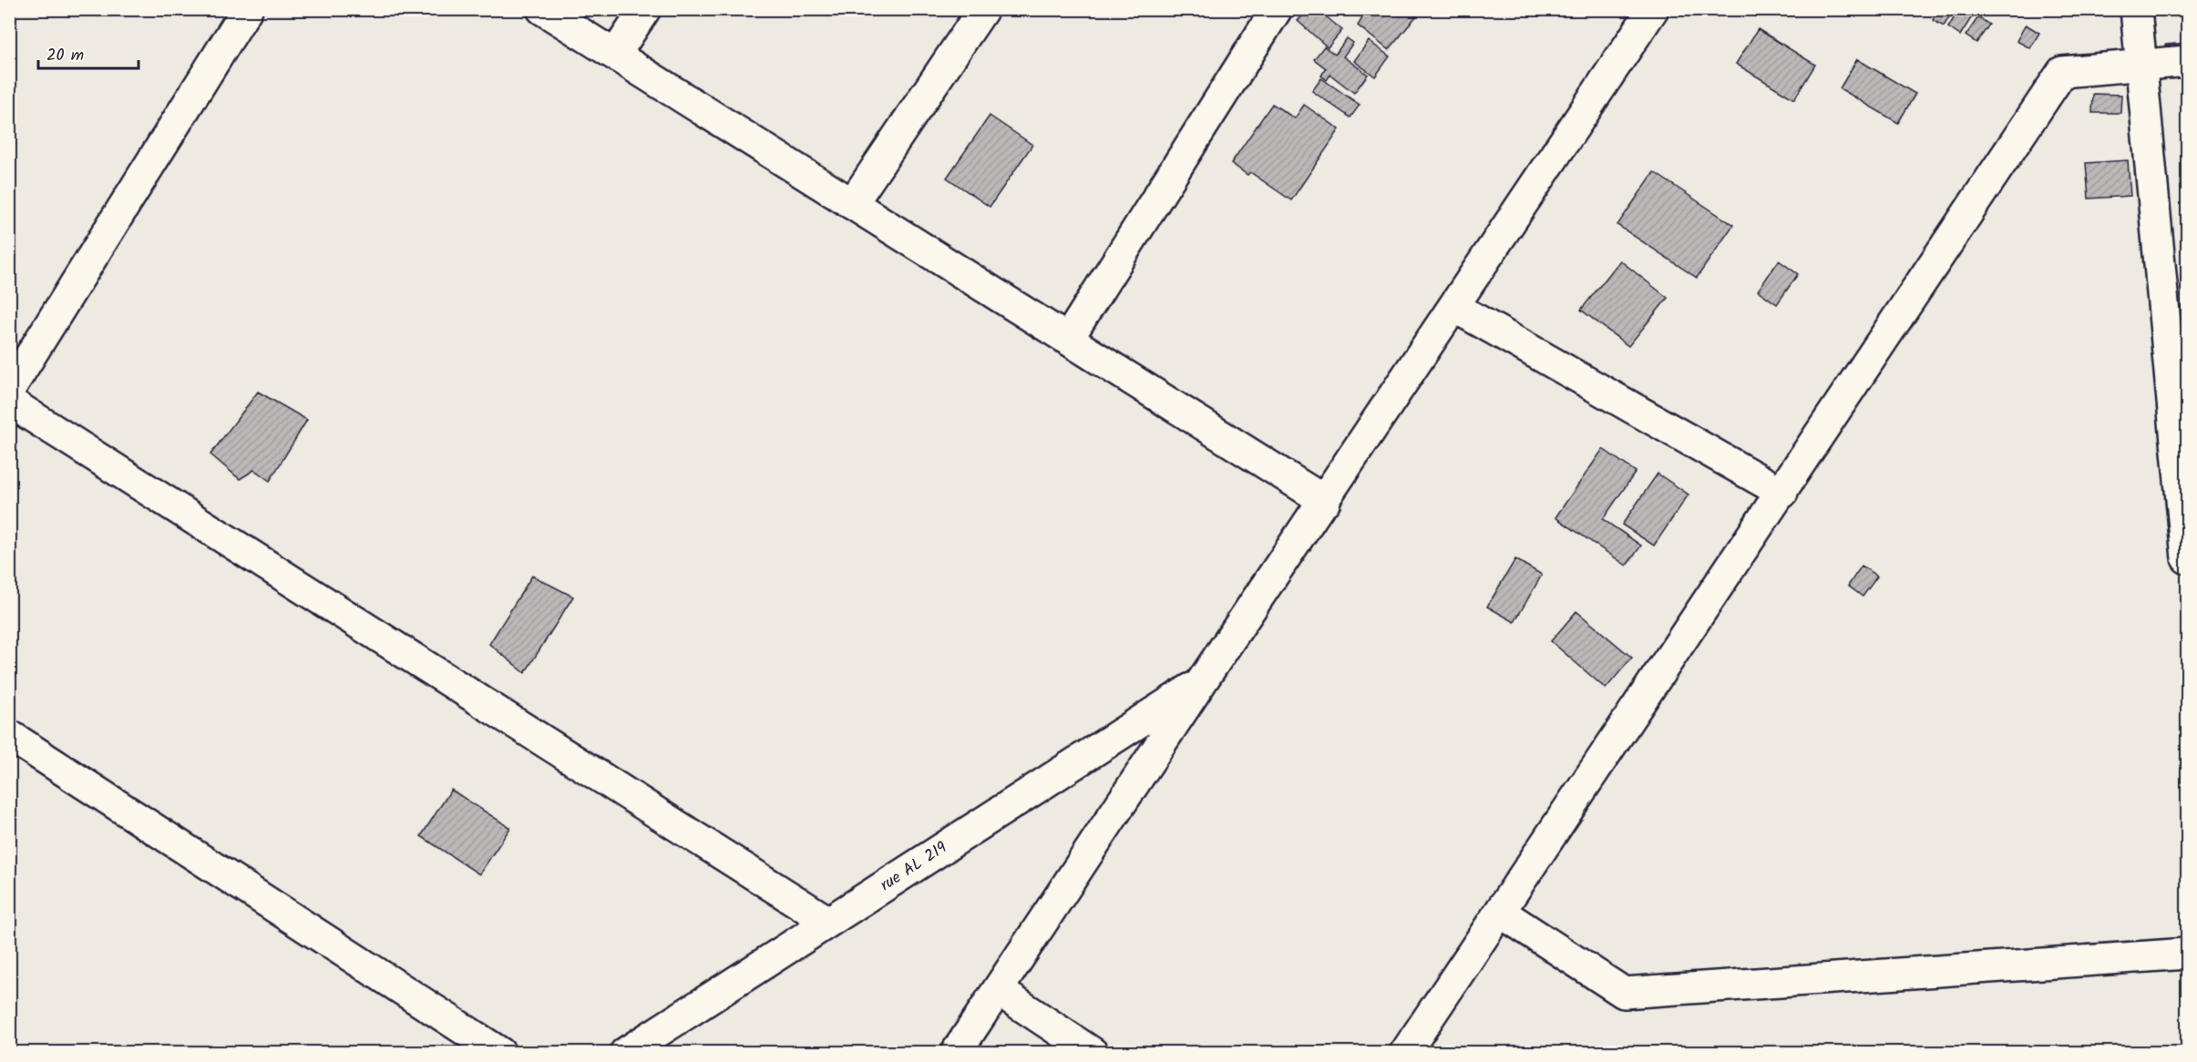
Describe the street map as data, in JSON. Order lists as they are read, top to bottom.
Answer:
{
  "streets": {
    "street": ["rue AL 219"]
  },
  "scale_bar": "20 m"
}
